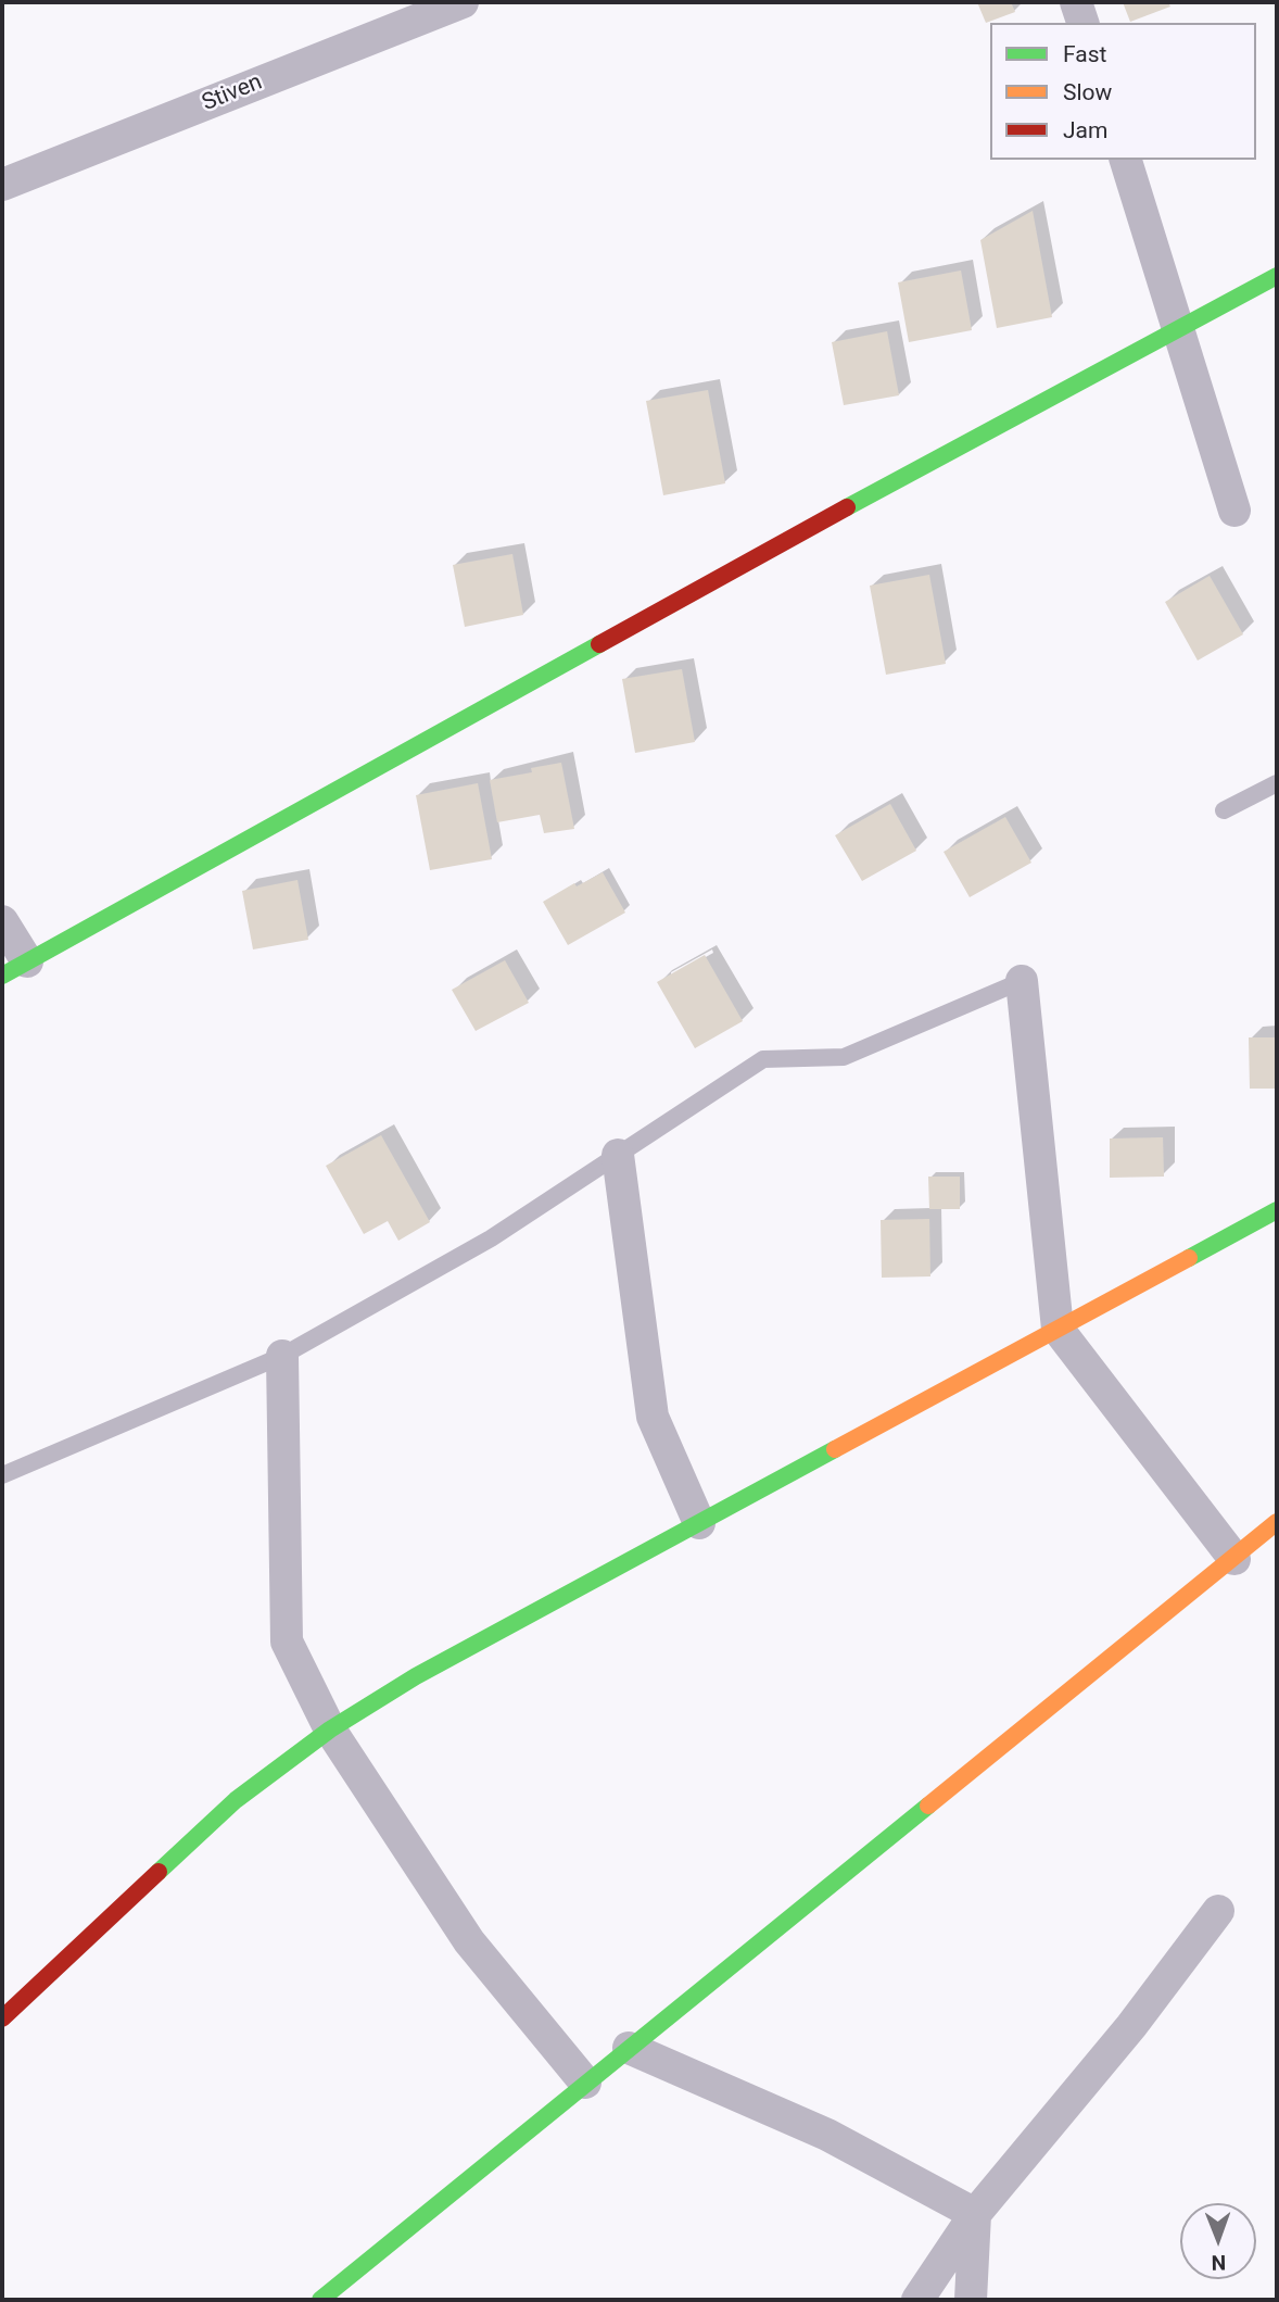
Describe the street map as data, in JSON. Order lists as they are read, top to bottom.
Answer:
{
  "streets": {
    "street": ["Stiven"]
  },
  "legend": ["Fast", "Slow", "Jam"],
  "north": "bottom"
}
